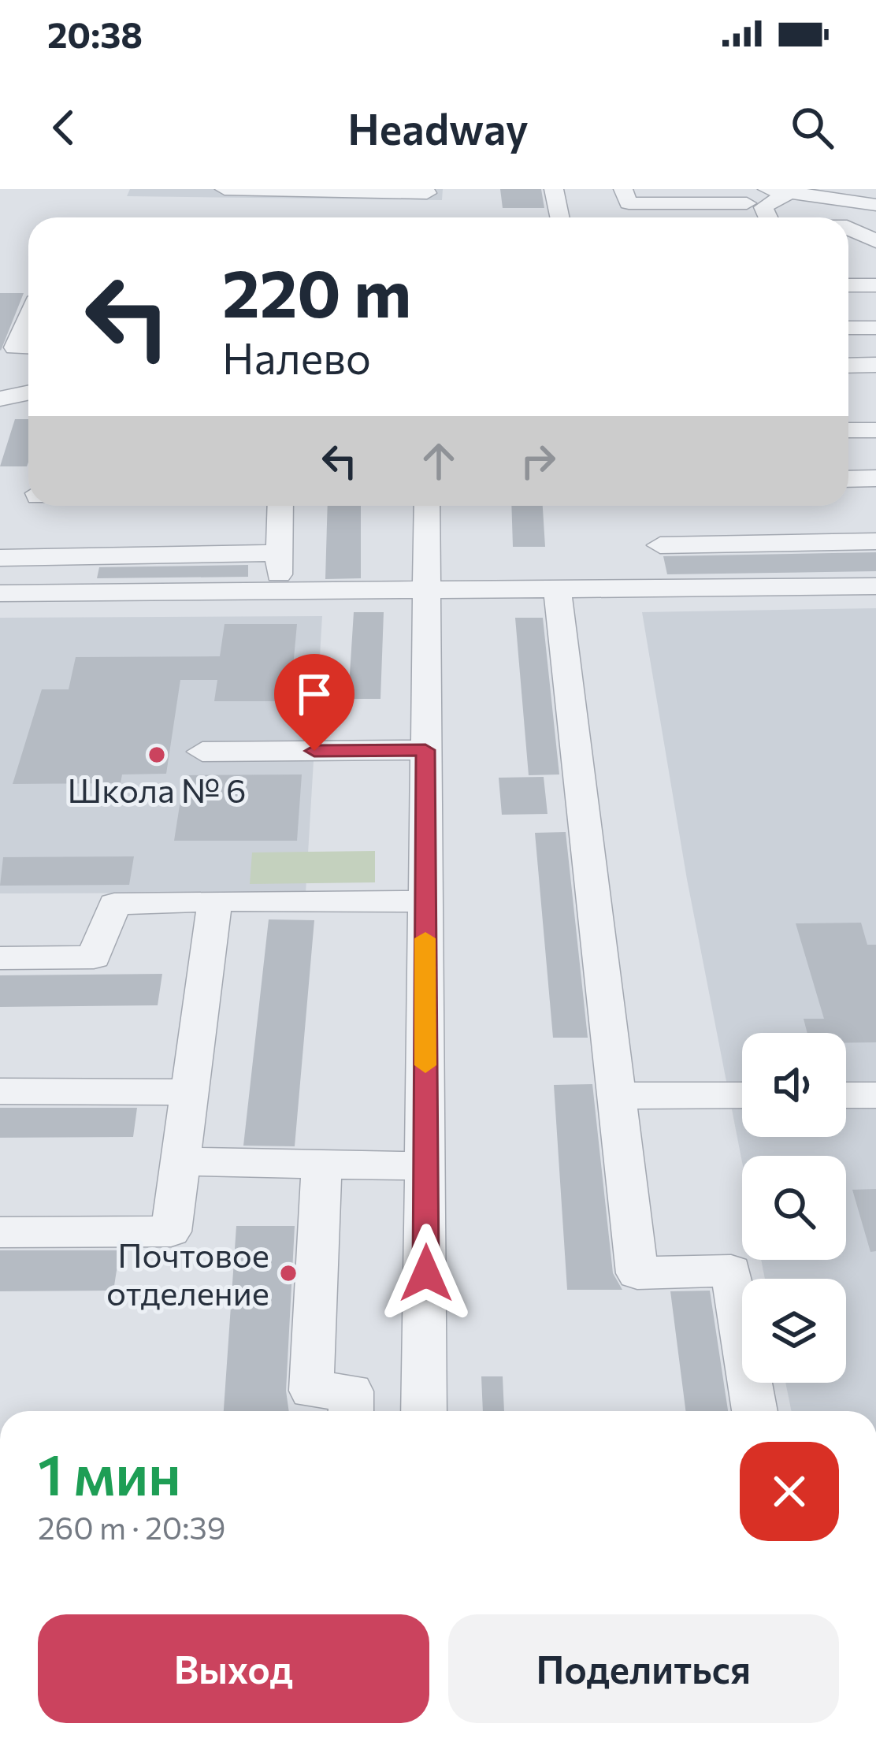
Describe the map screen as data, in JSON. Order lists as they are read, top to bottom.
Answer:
{
  "places": ["Школа № 6", "Почтовое отделение"],
  "page": {
    "status": "20:38",
    "header": "Headway",
    "turn": ["220 m", "Налево"],
    "heading": ["1 мин", "260 m · 20:39"],
    "buttons": ["Выход", "Поделиться"]
  }
}
